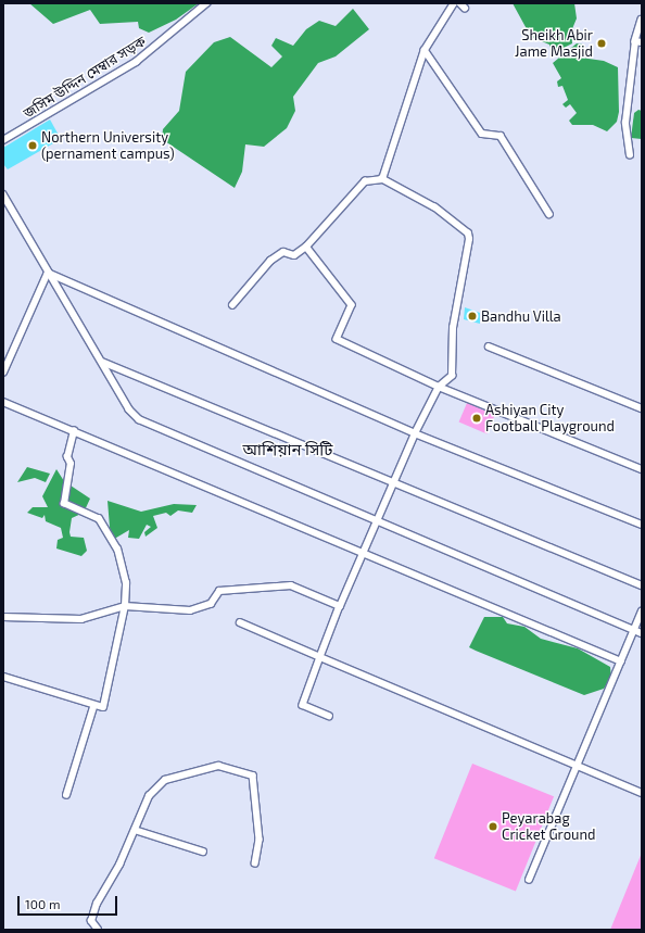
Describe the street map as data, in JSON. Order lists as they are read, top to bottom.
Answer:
{
  "streets": {
    "street": ["জসিম উদ্দিন মেম্বার সড়ক"]
  },
  "districts": ["আশিয়ান সিটি"],
  "places": [
    "Sheikh Abir Jame Masjid",
    "Northern University (pernament campus)",
    "Bandhu Villa",
    "Ashiyan City Football Playground",
    "Peyarabag Cricket Ground"
  ],
  "scale_bar": "100 m"
}
